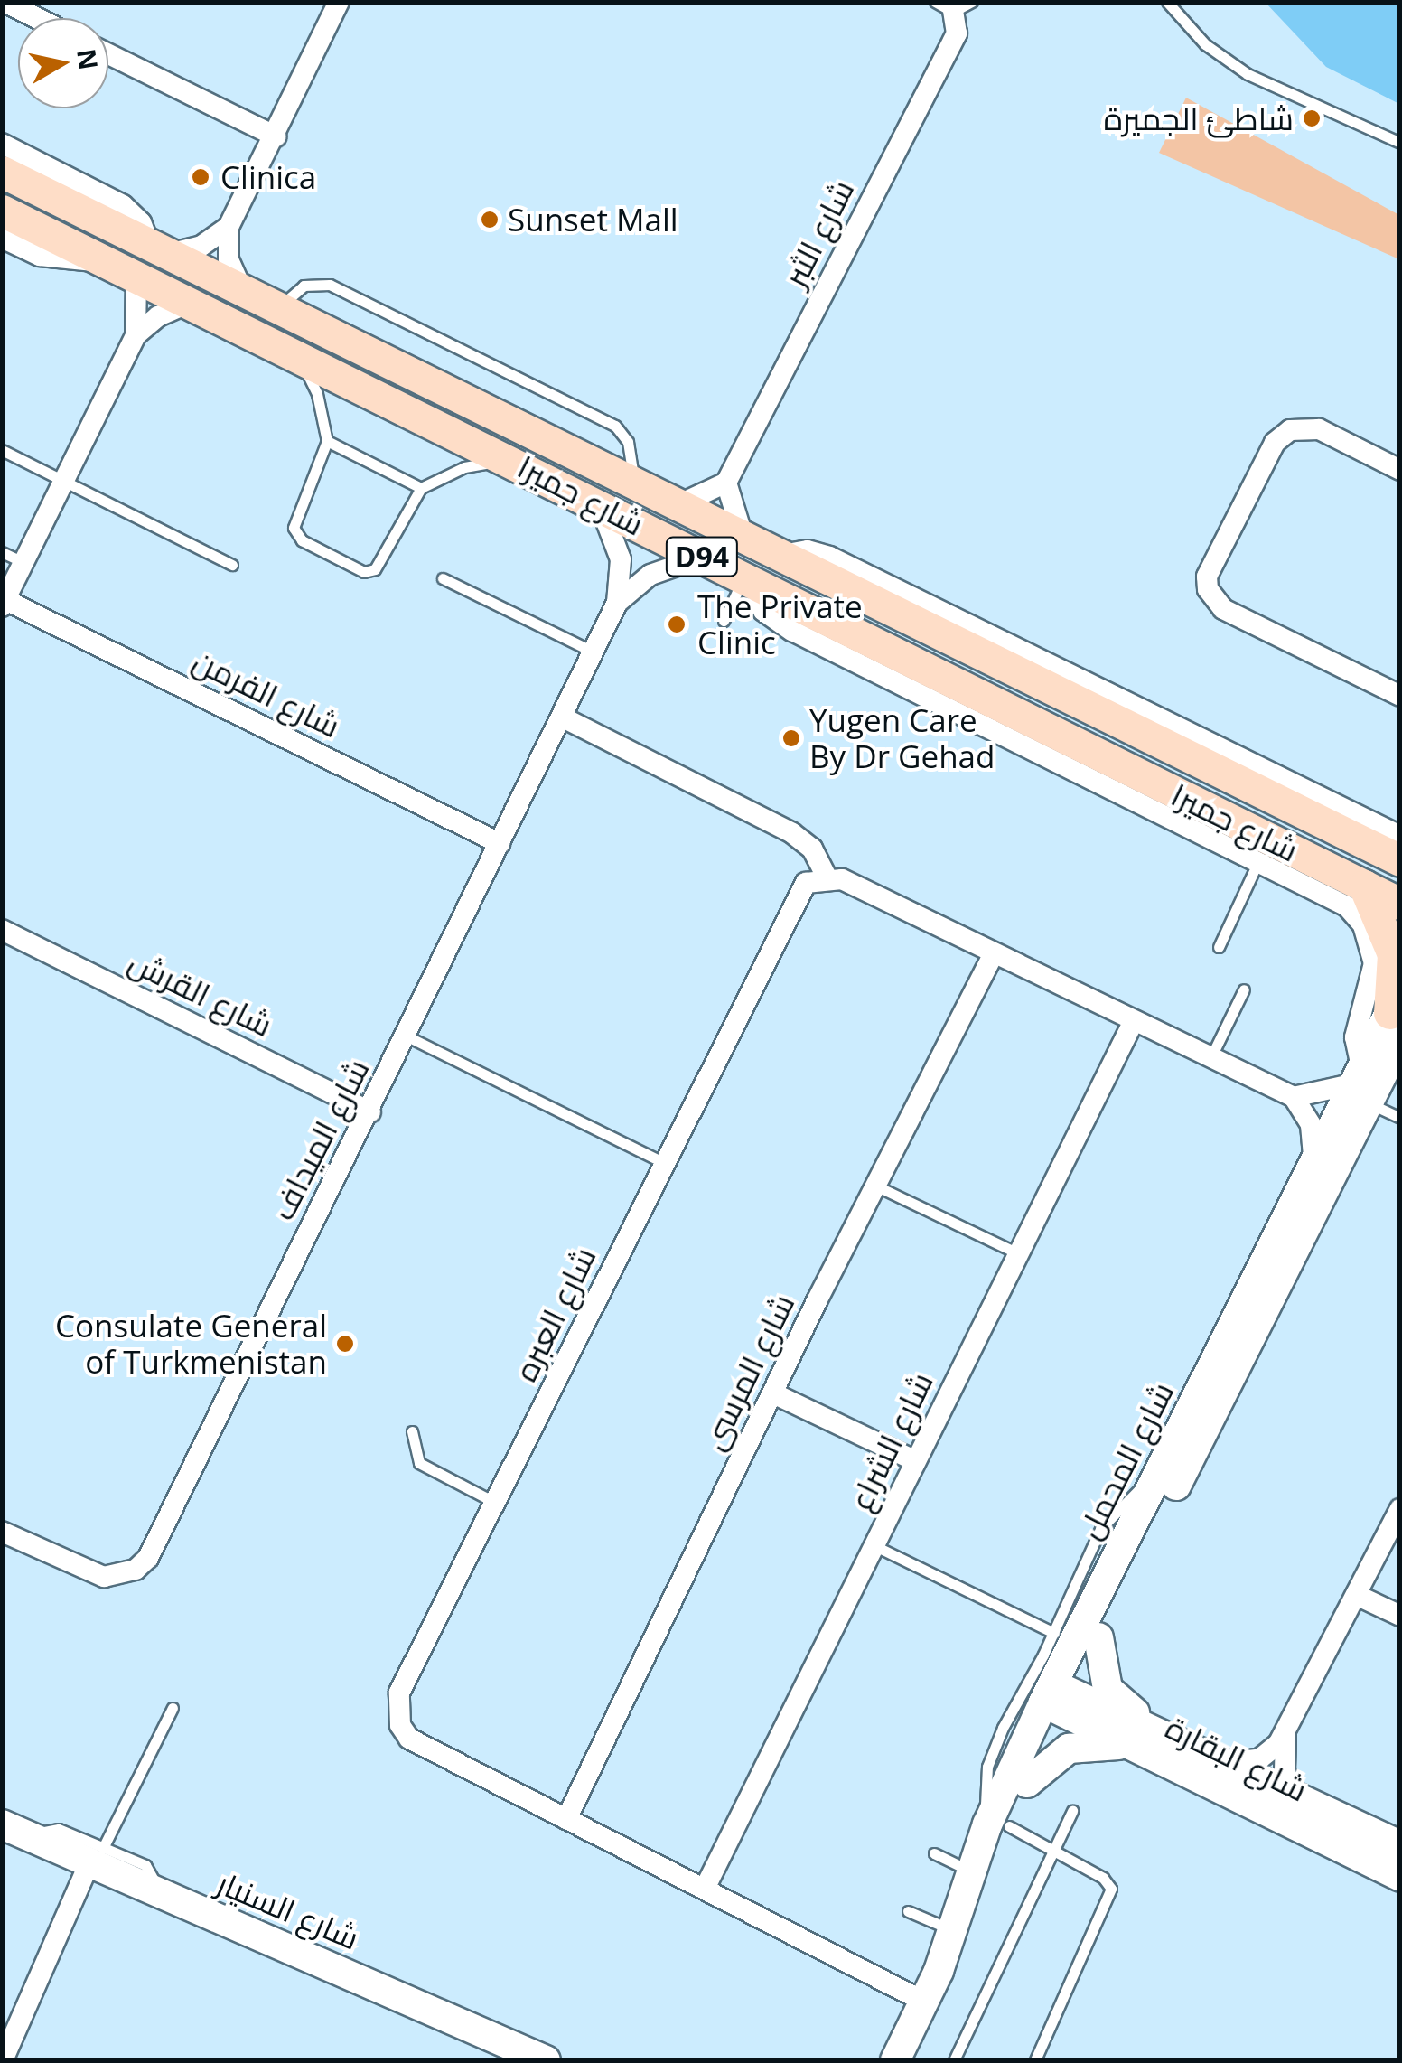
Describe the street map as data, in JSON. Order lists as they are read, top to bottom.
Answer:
{
  "streets": {
    "main road": ["شارع جميرا", "D94"],
    "street": [
      "شارع الثبر",
      "شارع الفرمن",
      "شارع القرش",
      "شارع الميداف",
      "شارع العبره",
      "شارع المرسى",
      "شارع الشراع",
      "شارع المحمل",
      "شارع البقارة",
      "شارع السنيار"
    ]
  },
  "crossings": [
    ["شارع جميرا", "شارع الميداف"],
    ["شارع الفرمن", "شارع الميداف"],
    ["شارع القرش", "شارع الميداف"],
    ["شارع العبره", "شارع المرسى"],
    ["شارع العبره", "شارع الشراع"],
    ["شارع العبره", "شارع المحمل"],
    ["شارع المحمل", "شارع البقارة"]
  ],
  "places": [
    "شاطئ الجميرة",
    "Clinica",
    "Sunset Mall",
    "The Private Clinic",
    "Yugen Care By Dr Gehad",
    "Consulate General of Turkmenistan"
  ],
  "north": "right"
}
